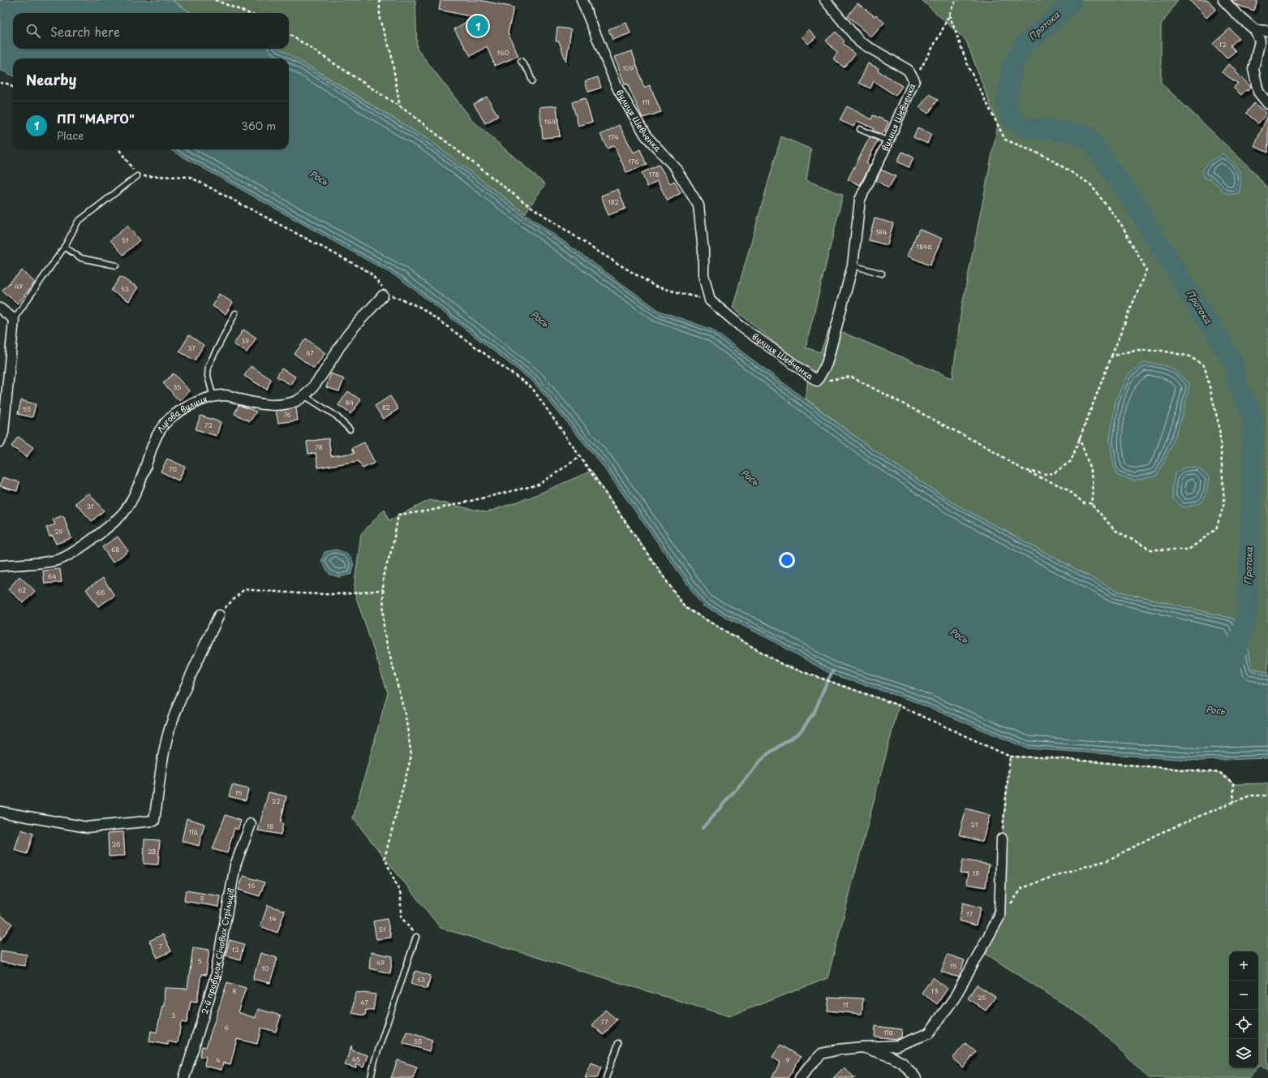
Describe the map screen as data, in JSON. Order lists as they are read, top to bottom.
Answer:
{
  "streets": {
    "street": ["вулиця Шевченка", "Лугова вулиця", "2-й провулок Січових Стрільців"]
  },
  "water": ["Протока", "Рось"],
  "house_numbers": [
    "12",
    "160",
    "109",
    "111",
    "164",
    "174",
    "176",
    "178",
    "182",
    "184",
    "51",
    "184а",
    "49",
    "53",
    "39",
    "37",
    "47",
    "35",
    "84",
    "82",
    "55",
    "76",
    "72",
    "78",
    "70",
    "31",
    "29",
    "68",
    "64",
    "62",
    "66",
    "15",
    "22",
    "21",
    "18",
    "11а",
    "26",
    "28",
    "19",
    "16",
    "9",
    "17",
    "14",
    "51",
    "7",
    "12",
    "5",
    "49",
    "15",
    "10",
    "53",
    "8",
    "13",
    "25",
    "47",
    "11",
    "3",
    "77",
    "6",
    "11а",
    "55",
    "45",
    "4",
    "9"
  ],
  "page": {
    "search": "Search here",
    "pins": "1",
    "heading": "Nearby",
    "list": [
      {
        "mark": "1",
        "name": "ПП \"МАРГО\"",
        "note": "Place",
        "value": "360 m"
      }
    ],
    "map_buttons": ["+", "−"]
  }
}
